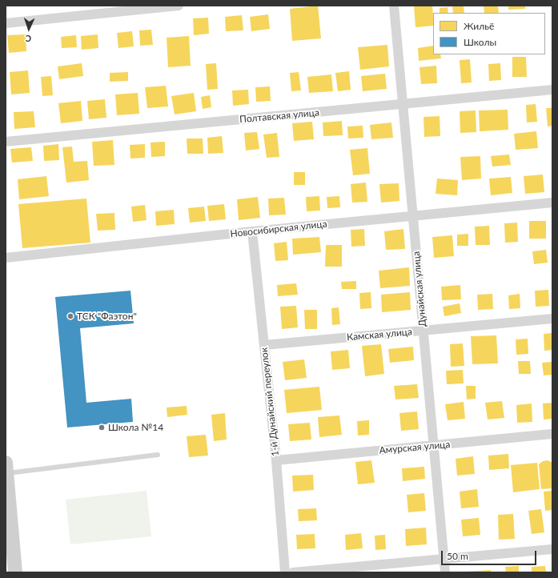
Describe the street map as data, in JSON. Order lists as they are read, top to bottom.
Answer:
{
  "streets": {
    "street": [
      "Полтавская улица",
      "Новосибирская улица",
      "Дунайская улица",
      "Камская улица",
      "1-й Дунайский переулок",
      "Амурская улица"
    ]
  },
  "crossings": [
    ["Полтавская улица", "Дунайская улица"],
    ["Новосибирская улица", "Дунайская улица"],
    ["Новосибирская улица", "1-й Дунайский переулок"],
    ["Дунайская улица", "Камская улица"],
    ["Дунайская улица", "Амурская улица"],
    ["Камская улица", "1-й Дунайский переулок"],
    ["1-й Дунайский переулок", "Амурская улица"]
  ],
  "places": ["ТСК \"Фаэтон\"", "Школа №14"],
  "legend": ["Жильё", "Школы"],
  "scale_bar": "50 m",
  "north": "bottom"
}
